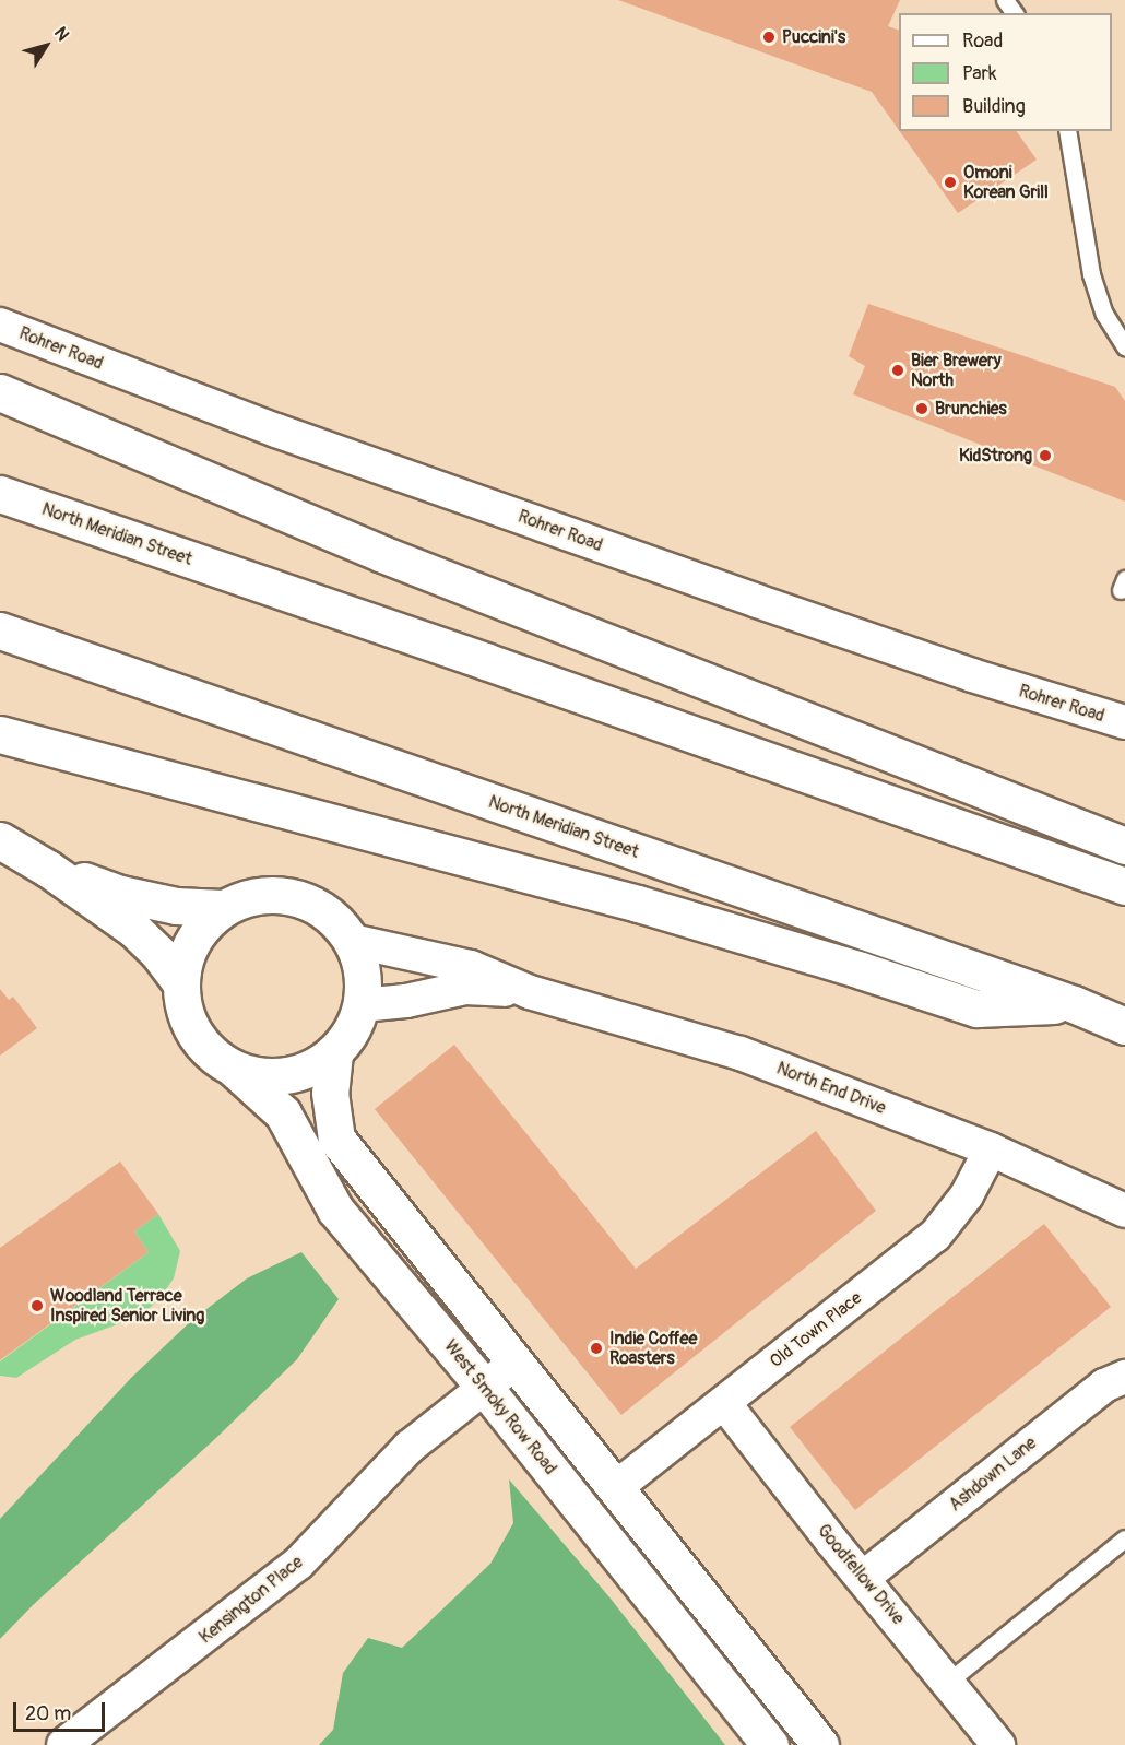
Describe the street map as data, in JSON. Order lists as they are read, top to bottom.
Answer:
{
  "streets": {
    "main road": ["North Meridian Street", "West Smoky Row Road"],
    "street": [
      "Rohrer Road",
      "North End Drive",
      "Old Town Place",
      "Ashdown Lane",
      "Goodfellow Drive",
      "Kensington Place"
    ]
  },
  "crossings": [
    ["North End Drive", "Old Town Place"],
    ["North End Drive", "West Smoky Row Road"],
    ["Old Town Place", "Goodfellow Drive"],
    ["West Smoky Row Road", "Kensington Place"],
    ["Ashdown Lane", "Goodfellow Drive"]
  ],
  "places": [
    "Puccini's",
    "Omoni Korean Grill",
    "Bier Brewery North",
    "Brunchies",
    "KidStrong",
    "Woodland Terrace Inspired Senior Living",
    "Indie Coffee Roasters"
  ],
  "legend": ["Road", "Park", "Building"],
  "scale_bar": "20 m",
  "north": "top right"
}
